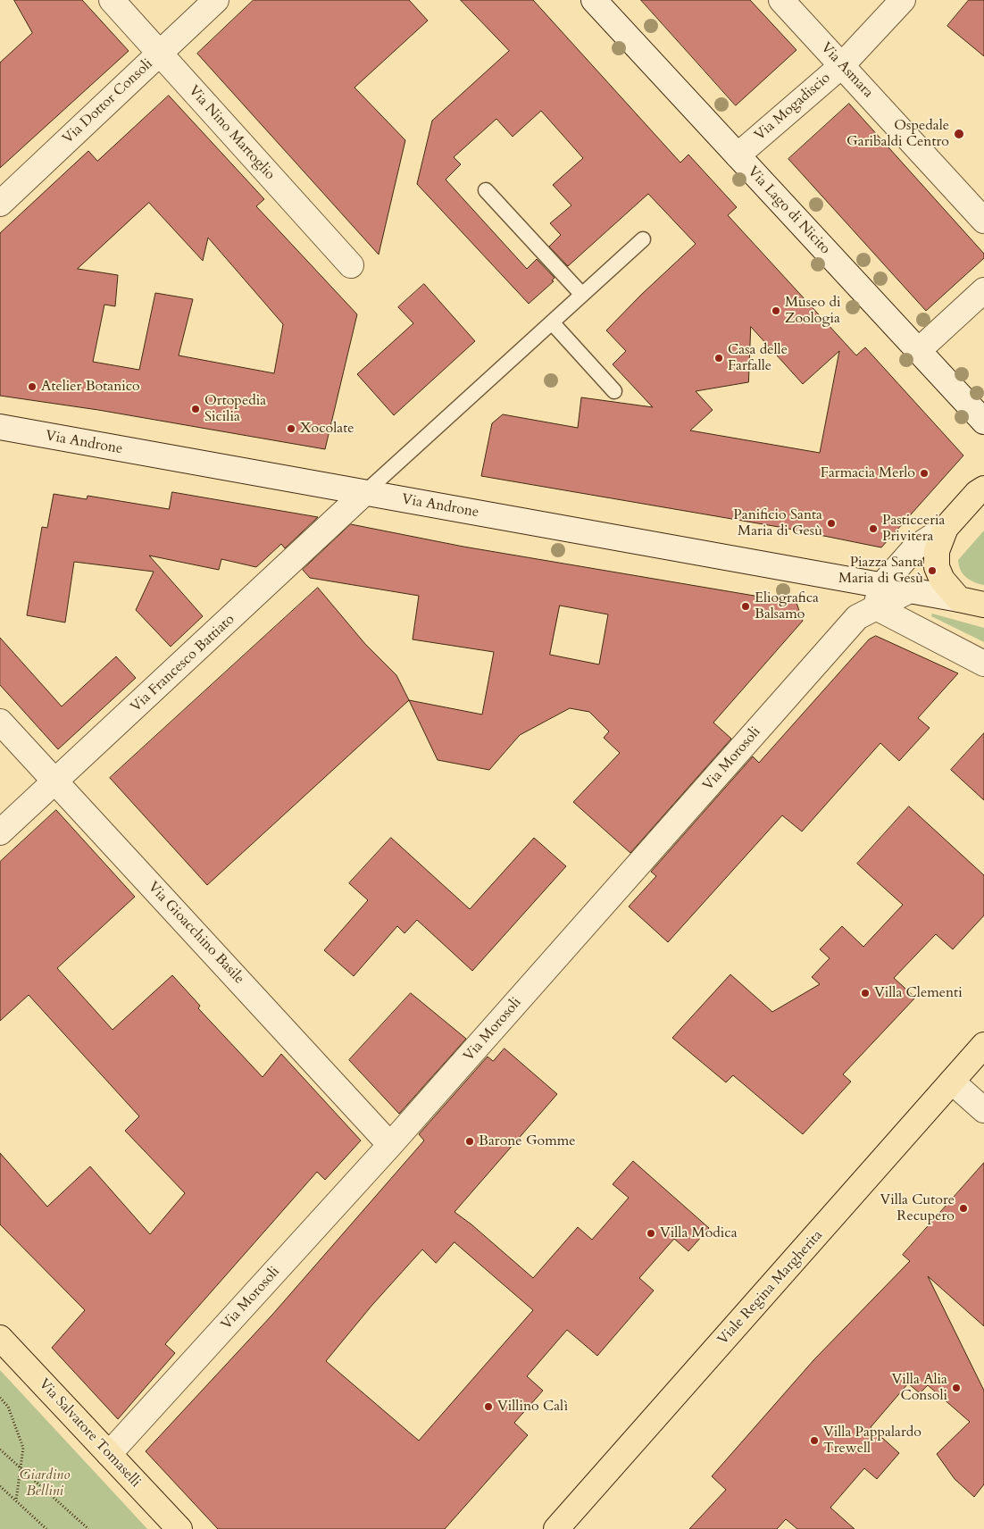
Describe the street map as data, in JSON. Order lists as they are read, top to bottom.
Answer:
{
  "streets": {
    "main road": ["Viale Regina Margherita", "Via Salvatore Tomaselli"],
    "street": [
      "Via Asmara",
      "Via Dottor Consoli",
      "Via Mogadiscio",
      "Via Nino Martoglio",
      "Via Lago di Nicito",
      "Via Androne",
      "Via Francesco Battiato",
      "Via Morosoli",
      "Via Gioacchino Basile"
    ]
  },
  "crossings": [
    ["Via Asmara", "Via Mogadiscio"],
    ["Via Dottor Consoli", "Via Nino Martoglio"],
    ["Via Mogadiscio", "Via Lago di Nicito"],
    ["Via Androne", "Via Francesco Battiato"],
    ["Via Androne", "Via Morosoli"],
    ["Via Francesco Battiato", "Via Gioacchino Basile"],
    ["Via Morosoli", "Via Gioacchino Basile"],
    ["Via Morosoli", "Via Salvatore Tomaselli"]
  ],
  "parks": ["Giardino Bellini"],
  "places": [
    "Ospedale Garibaldi Centro",
    "Museo di Zoologia",
    "Casa delle Farfalle",
    "Atelier Botanico",
    "Ortopedia Sicilia",
    "Xocolate",
    "Farmacia Merlo",
    "Panificio Santa Maria di Gesù",
    "Pasticceria Privitera",
    "Piazza Santa Maria di Gesù",
    "Eliografica Balsamo",
    "Villa Clementi",
    "Barone Gomme",
    "Villa Cutore Recupero",
    "Villa Modica",
    "Villa Alia Consoli",
    "Villino Calì",
    "Villa Pappalardo Trewell"
  ]
}
